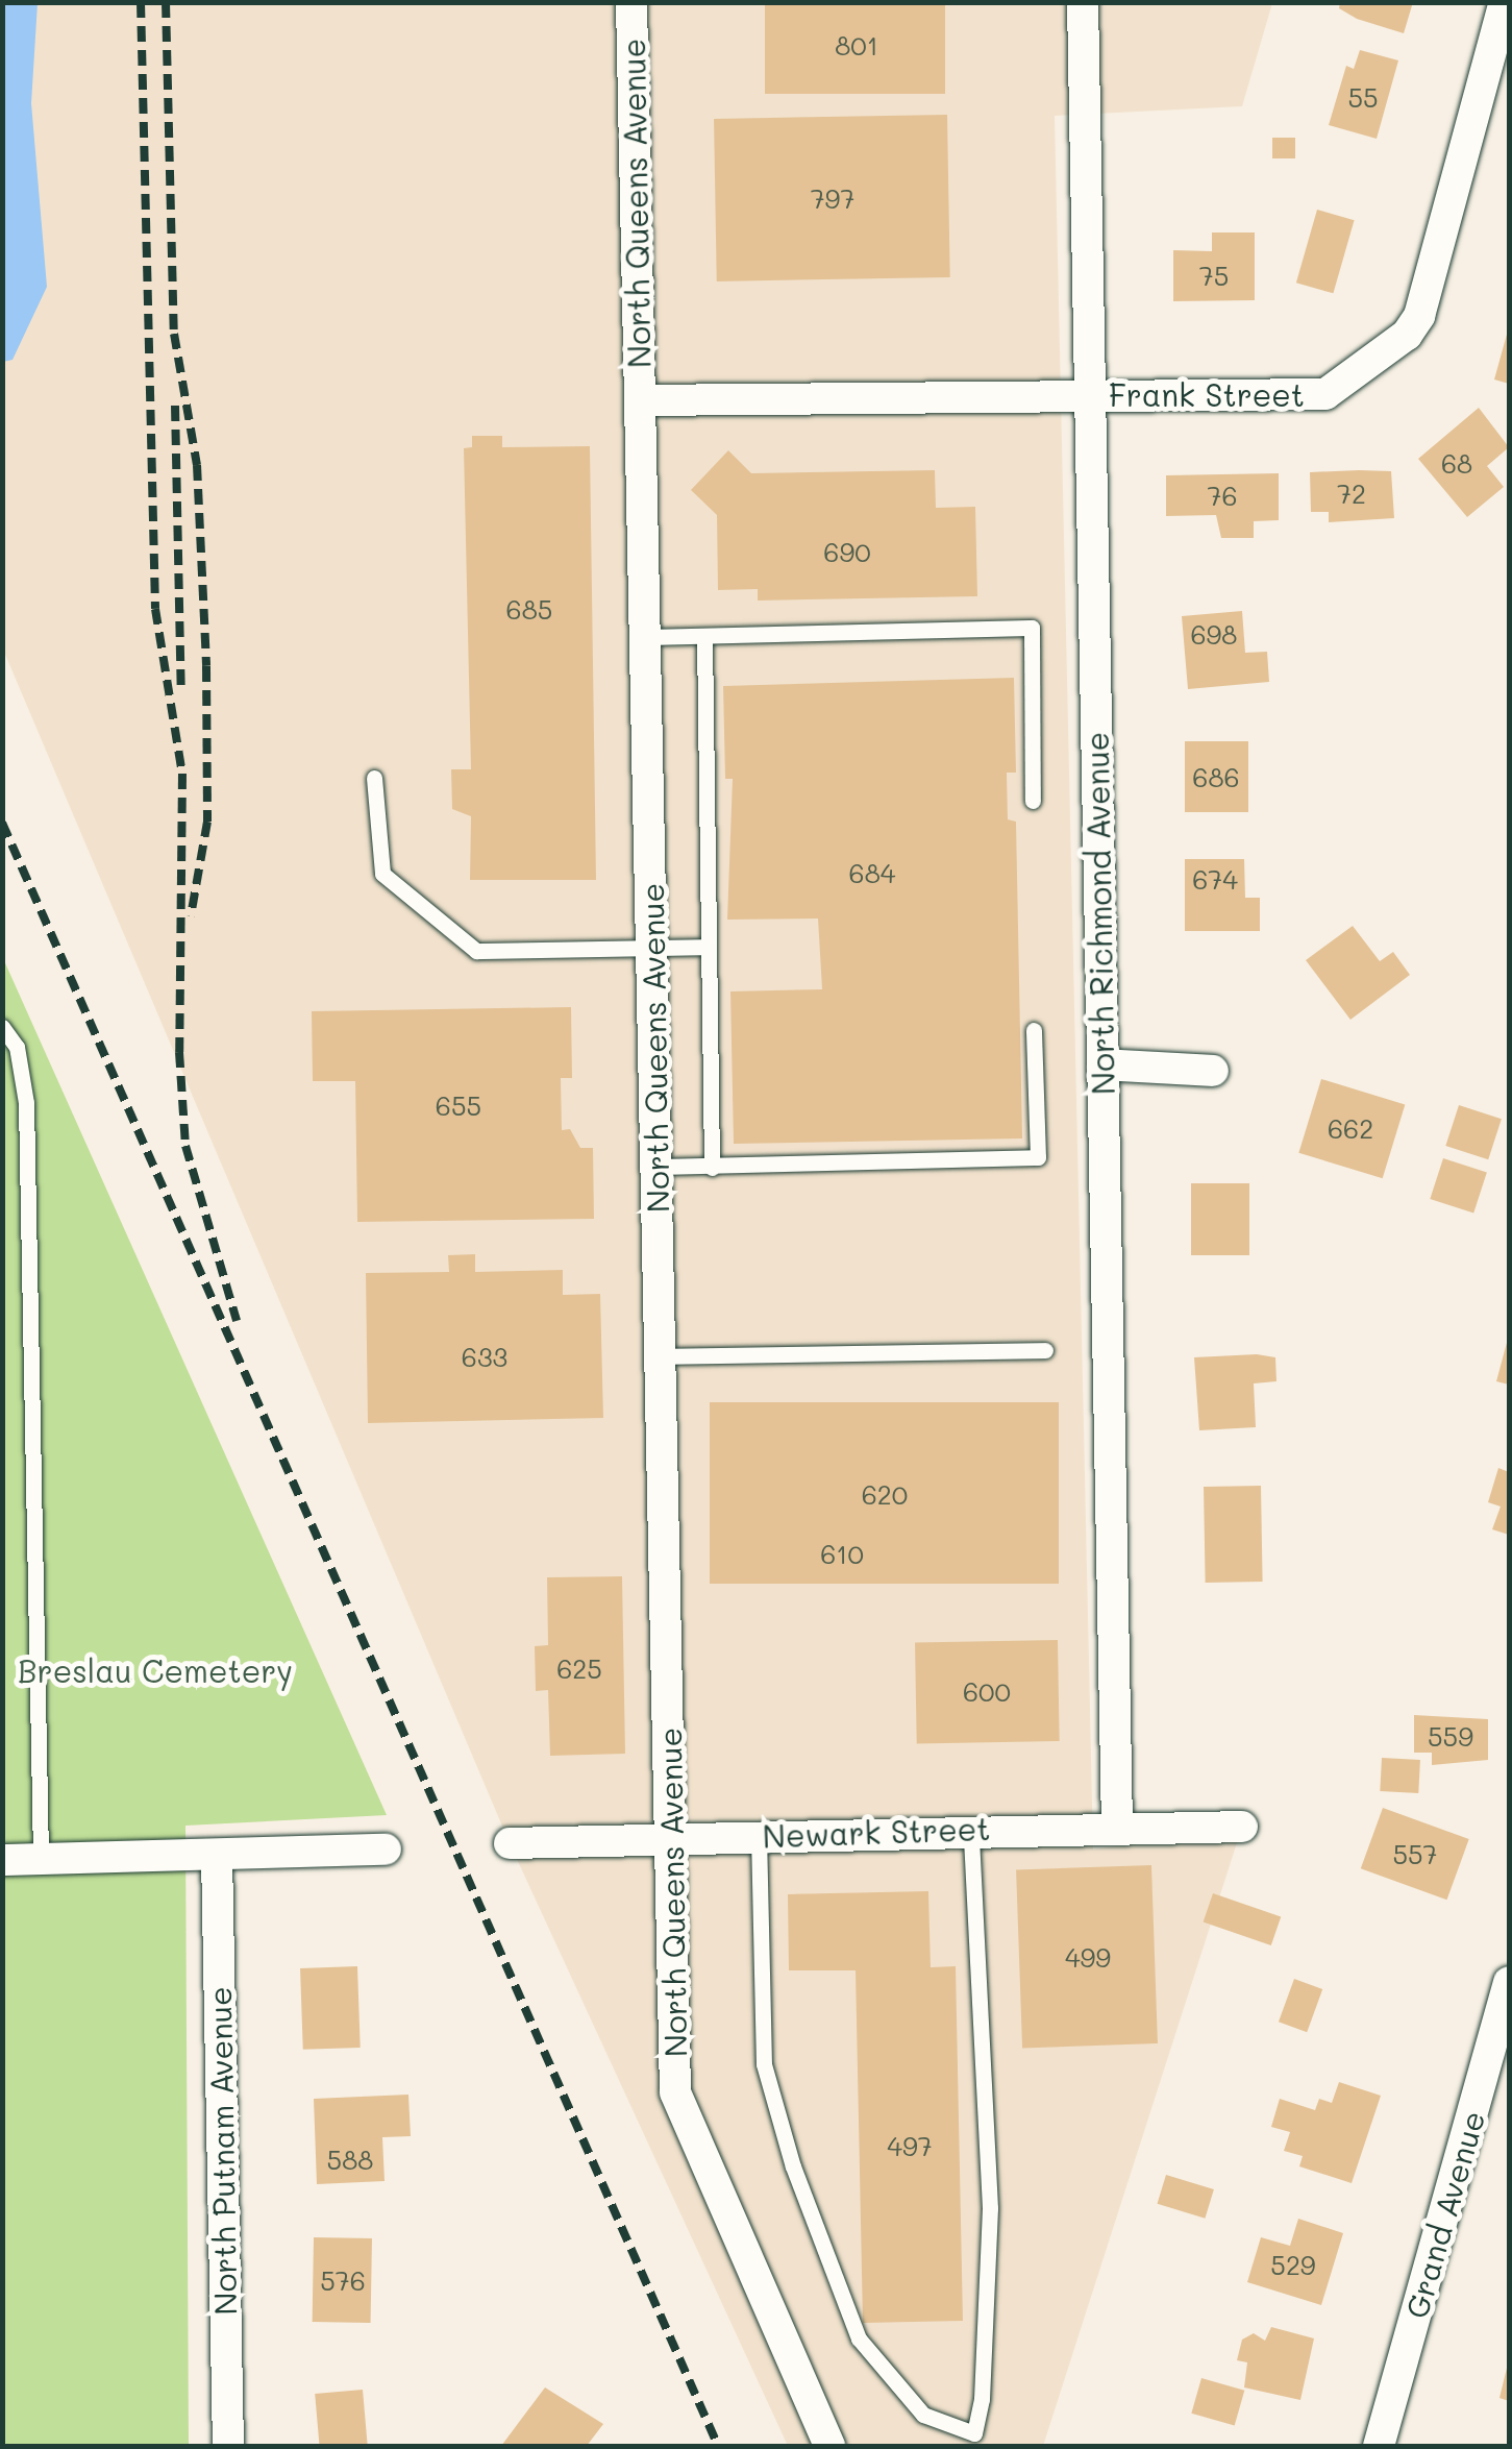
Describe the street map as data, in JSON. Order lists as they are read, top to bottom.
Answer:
{
  "streets": {
    "street": [
      "North Queens Avenue",
      "Frank Street",
      "North Richmond Avenue",
      "Newark Street",
      "North Putnam Avenue",
      "Grand Avenue"
    ]
  },
  "crossings": [
    ["North Queens Avenue", "Frank Street"],
    ["North Queens Avenue", "Newark Street"],
    ["Frank Street", "North Richmond Avenue"],
    ["North Richmond Avenue", "Newark Street"]
  ],
  "parks": ["Breslau Cemetery"],
  "house_numbers": [
    "801",
    "55",
    "797",
    "75",
    "68",
    "72",
    "76",
    "690",
    "685",
    "698",
    "686",
    "684",
    "674",
    "655",
    "662",
    "633",
    "620",
    "610",
    "625",
    "600",
    "559",
    "557",
    "499",
    "497",
    "588",
    "529",
    "576"
  ]
}
